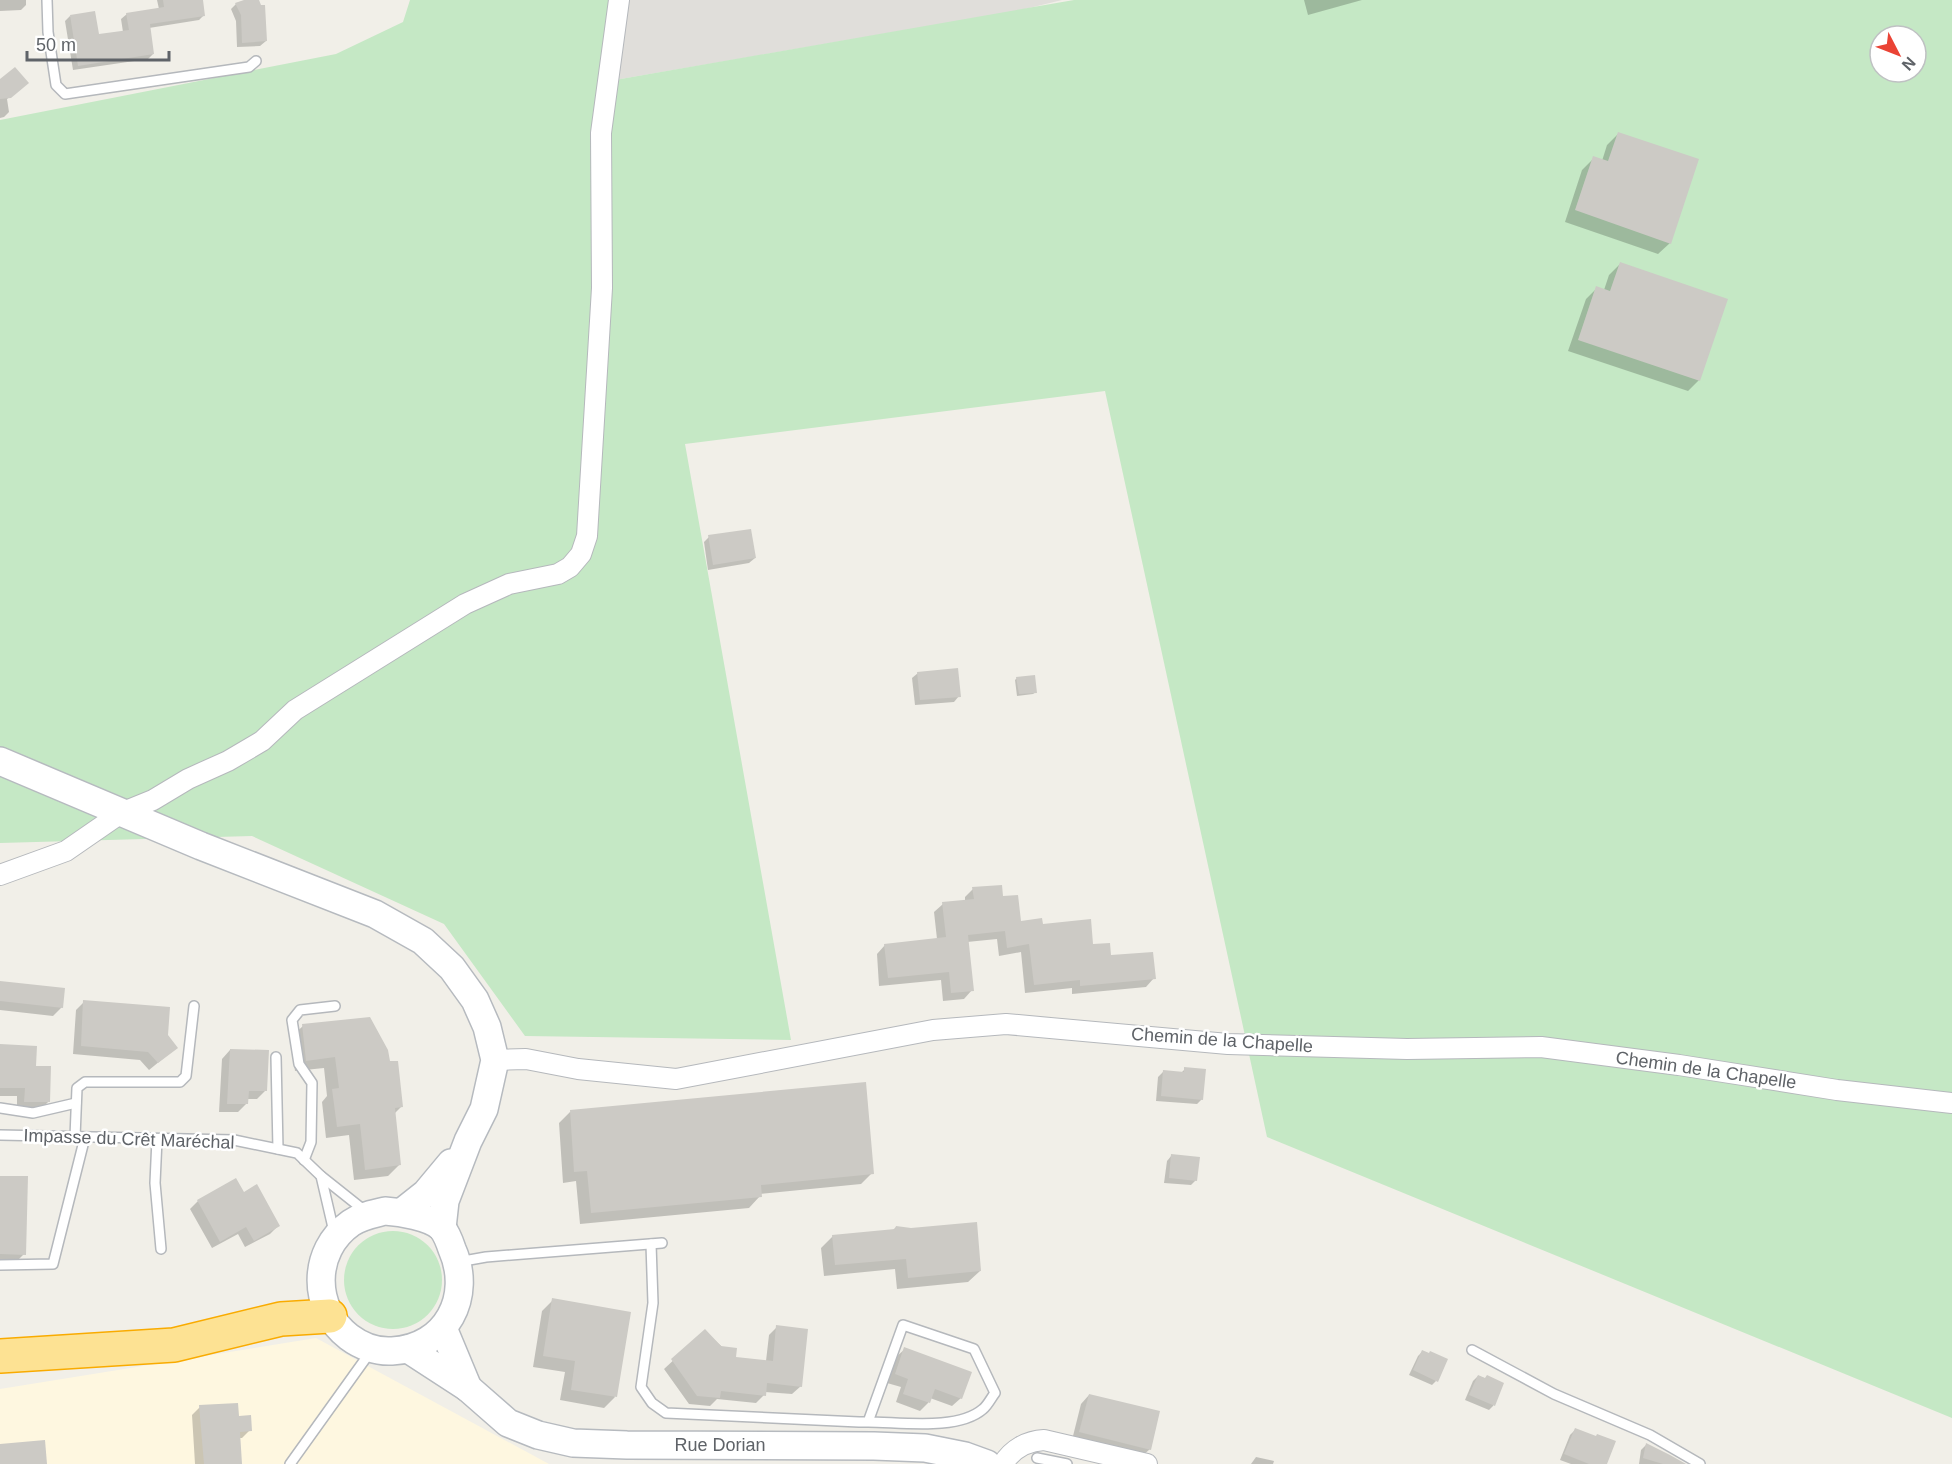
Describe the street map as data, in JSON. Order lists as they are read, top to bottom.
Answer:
{
  "streets": {
    "main road": ["Rue Dorian"],
    "street": ["Chemin de la Chapelle"],
    "lane": ["Impasse du Crêt Maréchal"]
  },
  "crossings": [
    ["Impasse du Crêt Maréchal", "Rue Dorian"]
  ],
  "scale_bar": "50 m",
  "north": "bottom right"
}
